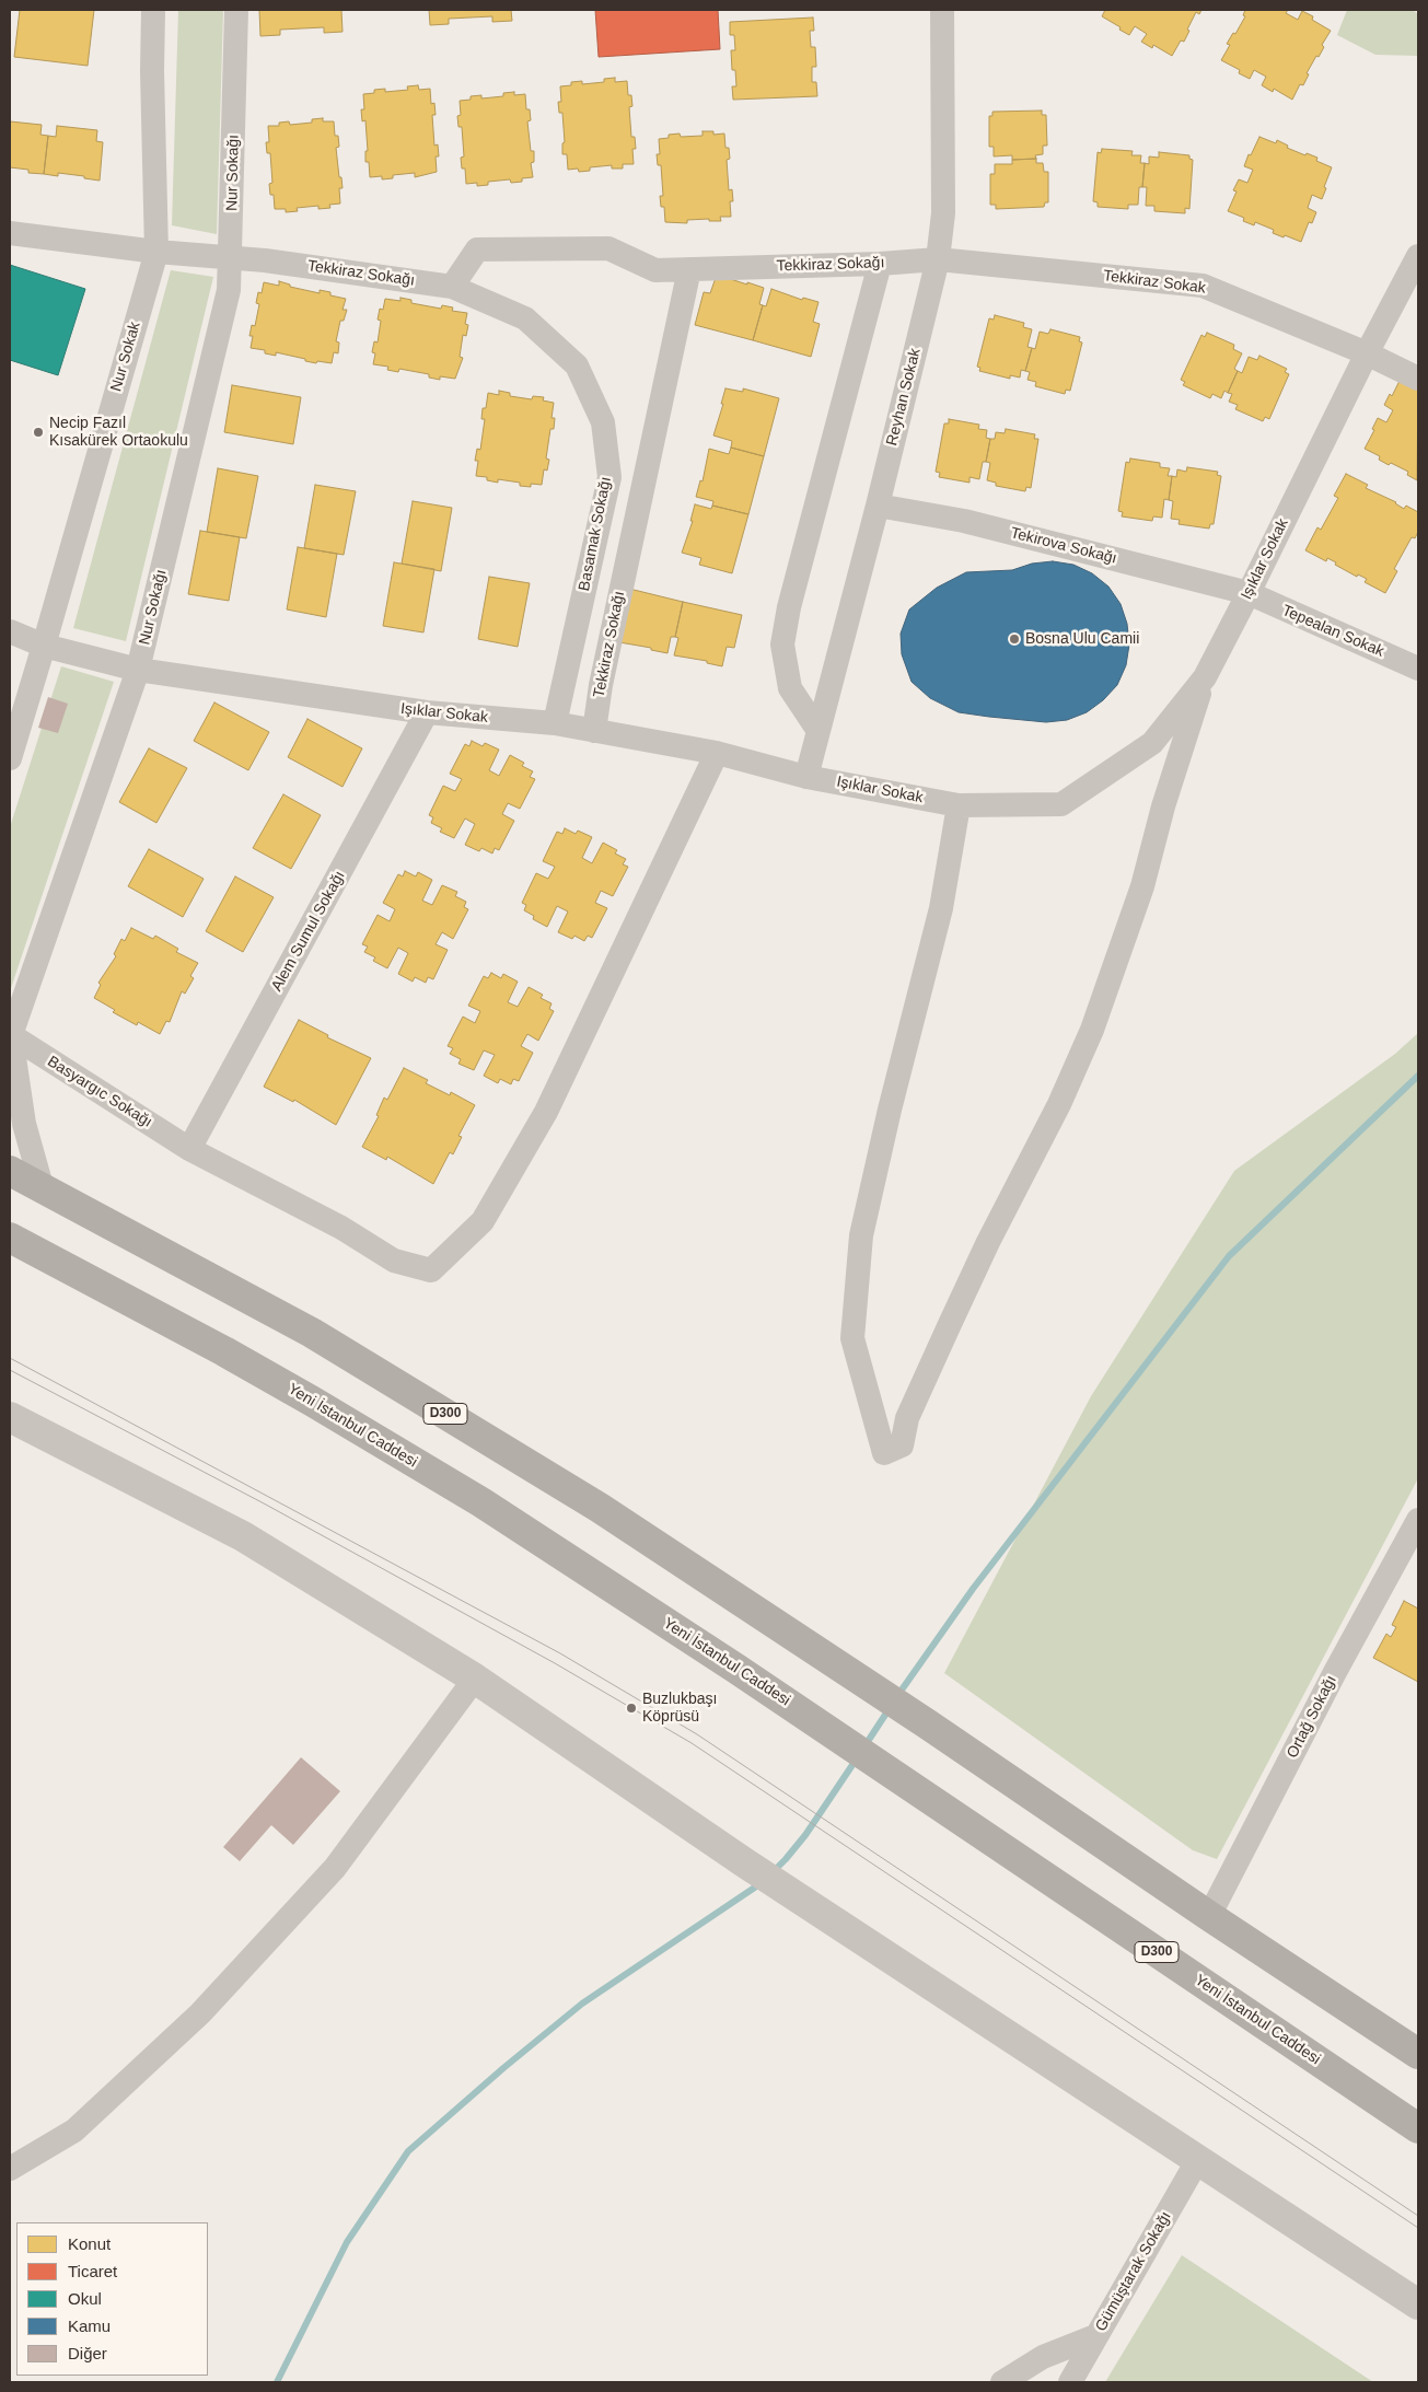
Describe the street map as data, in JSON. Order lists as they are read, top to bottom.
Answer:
{
  "streets": {
    "highway": ["D300", "Yeni İstanbul Caddesi"],
    "street": [
      "Nur Sokağı",
      "Tekkiraz Sokağı",
      "Tekkiraz Sokak",
      "Nur Sokak",
      "Reyhan Sokak",
      "Basamak Sokağı",
      "Tekirova Sokağı",
      "Işıklar Sokak",
      "Tepealan Sokak",
      "Alem Sumul Sokağı",
      "Basyargıc Sokağı",
      "Ortağ Sokağı",
      "Gümüştarak Sokağı"
    ]
  },
  "crossings": [
    ["Nur Sokağı", "Tekkiraz Sokağı"],
    ["Nur Sokağı", "Işıklar Sokak"],
    ["Nur Sokağı", "Basyargıc Sokağı"],
    ["Nur Sokağı", "D300"],
    ["Tekkiraz Sokağı", "Tekkiraz Sokak"],
    ["Tekkiraz Sokağı", "Nur Sokak"],
    ["Tekkiraz Sokağı", "Reyhan Sokak"],
    ["Tekkiraz Sokağı", "Basamak Sokağı"],
    ["Tekkiraz Sokağı", "Işıklar Sokak"],
    ["Tekkiraz Sokak", "Reyhan Sokak"],
    ["Tekkiraz Sokak", "Işıklar Sokak"],
    ["Nur Sokak", "Işıklar Sokak"],
    ["Reyhan Sokak", "Tekirova Sokağı"],
    ["Reyhan Sokak", "Işıklar Sokak"],
    ["Basamak Sokağı", "Işıklar Sokak"],
    ["Tekirova Sokağı", "Işıklar Sokak"],
    ["Tekirova Sokağı", "Tepealan Sokak"],
    ["Işıklar Sokak", "Tepealan Sokak"],
    ["Işıklar Sokak", "Alem Sumul Sokağı"],
    ["Işıklar Sokak", "Basyargıc Sokağı"],
    ["Alem Sumul Sokağı", "Basyargıc Sokağı"],
    ["D300", "Ortağ Sokağı"]
  ],
  "places": ["Necip Fazıl Kısakürek Ortaokulu", "Bosna Ulu Camii", "Buzlukbaşı Köprüsü"],
  "legend": [
    "Konut",
    "Ticaret",
    "Okul",
    "Kamu",
    "Diğer"
  ]
}
